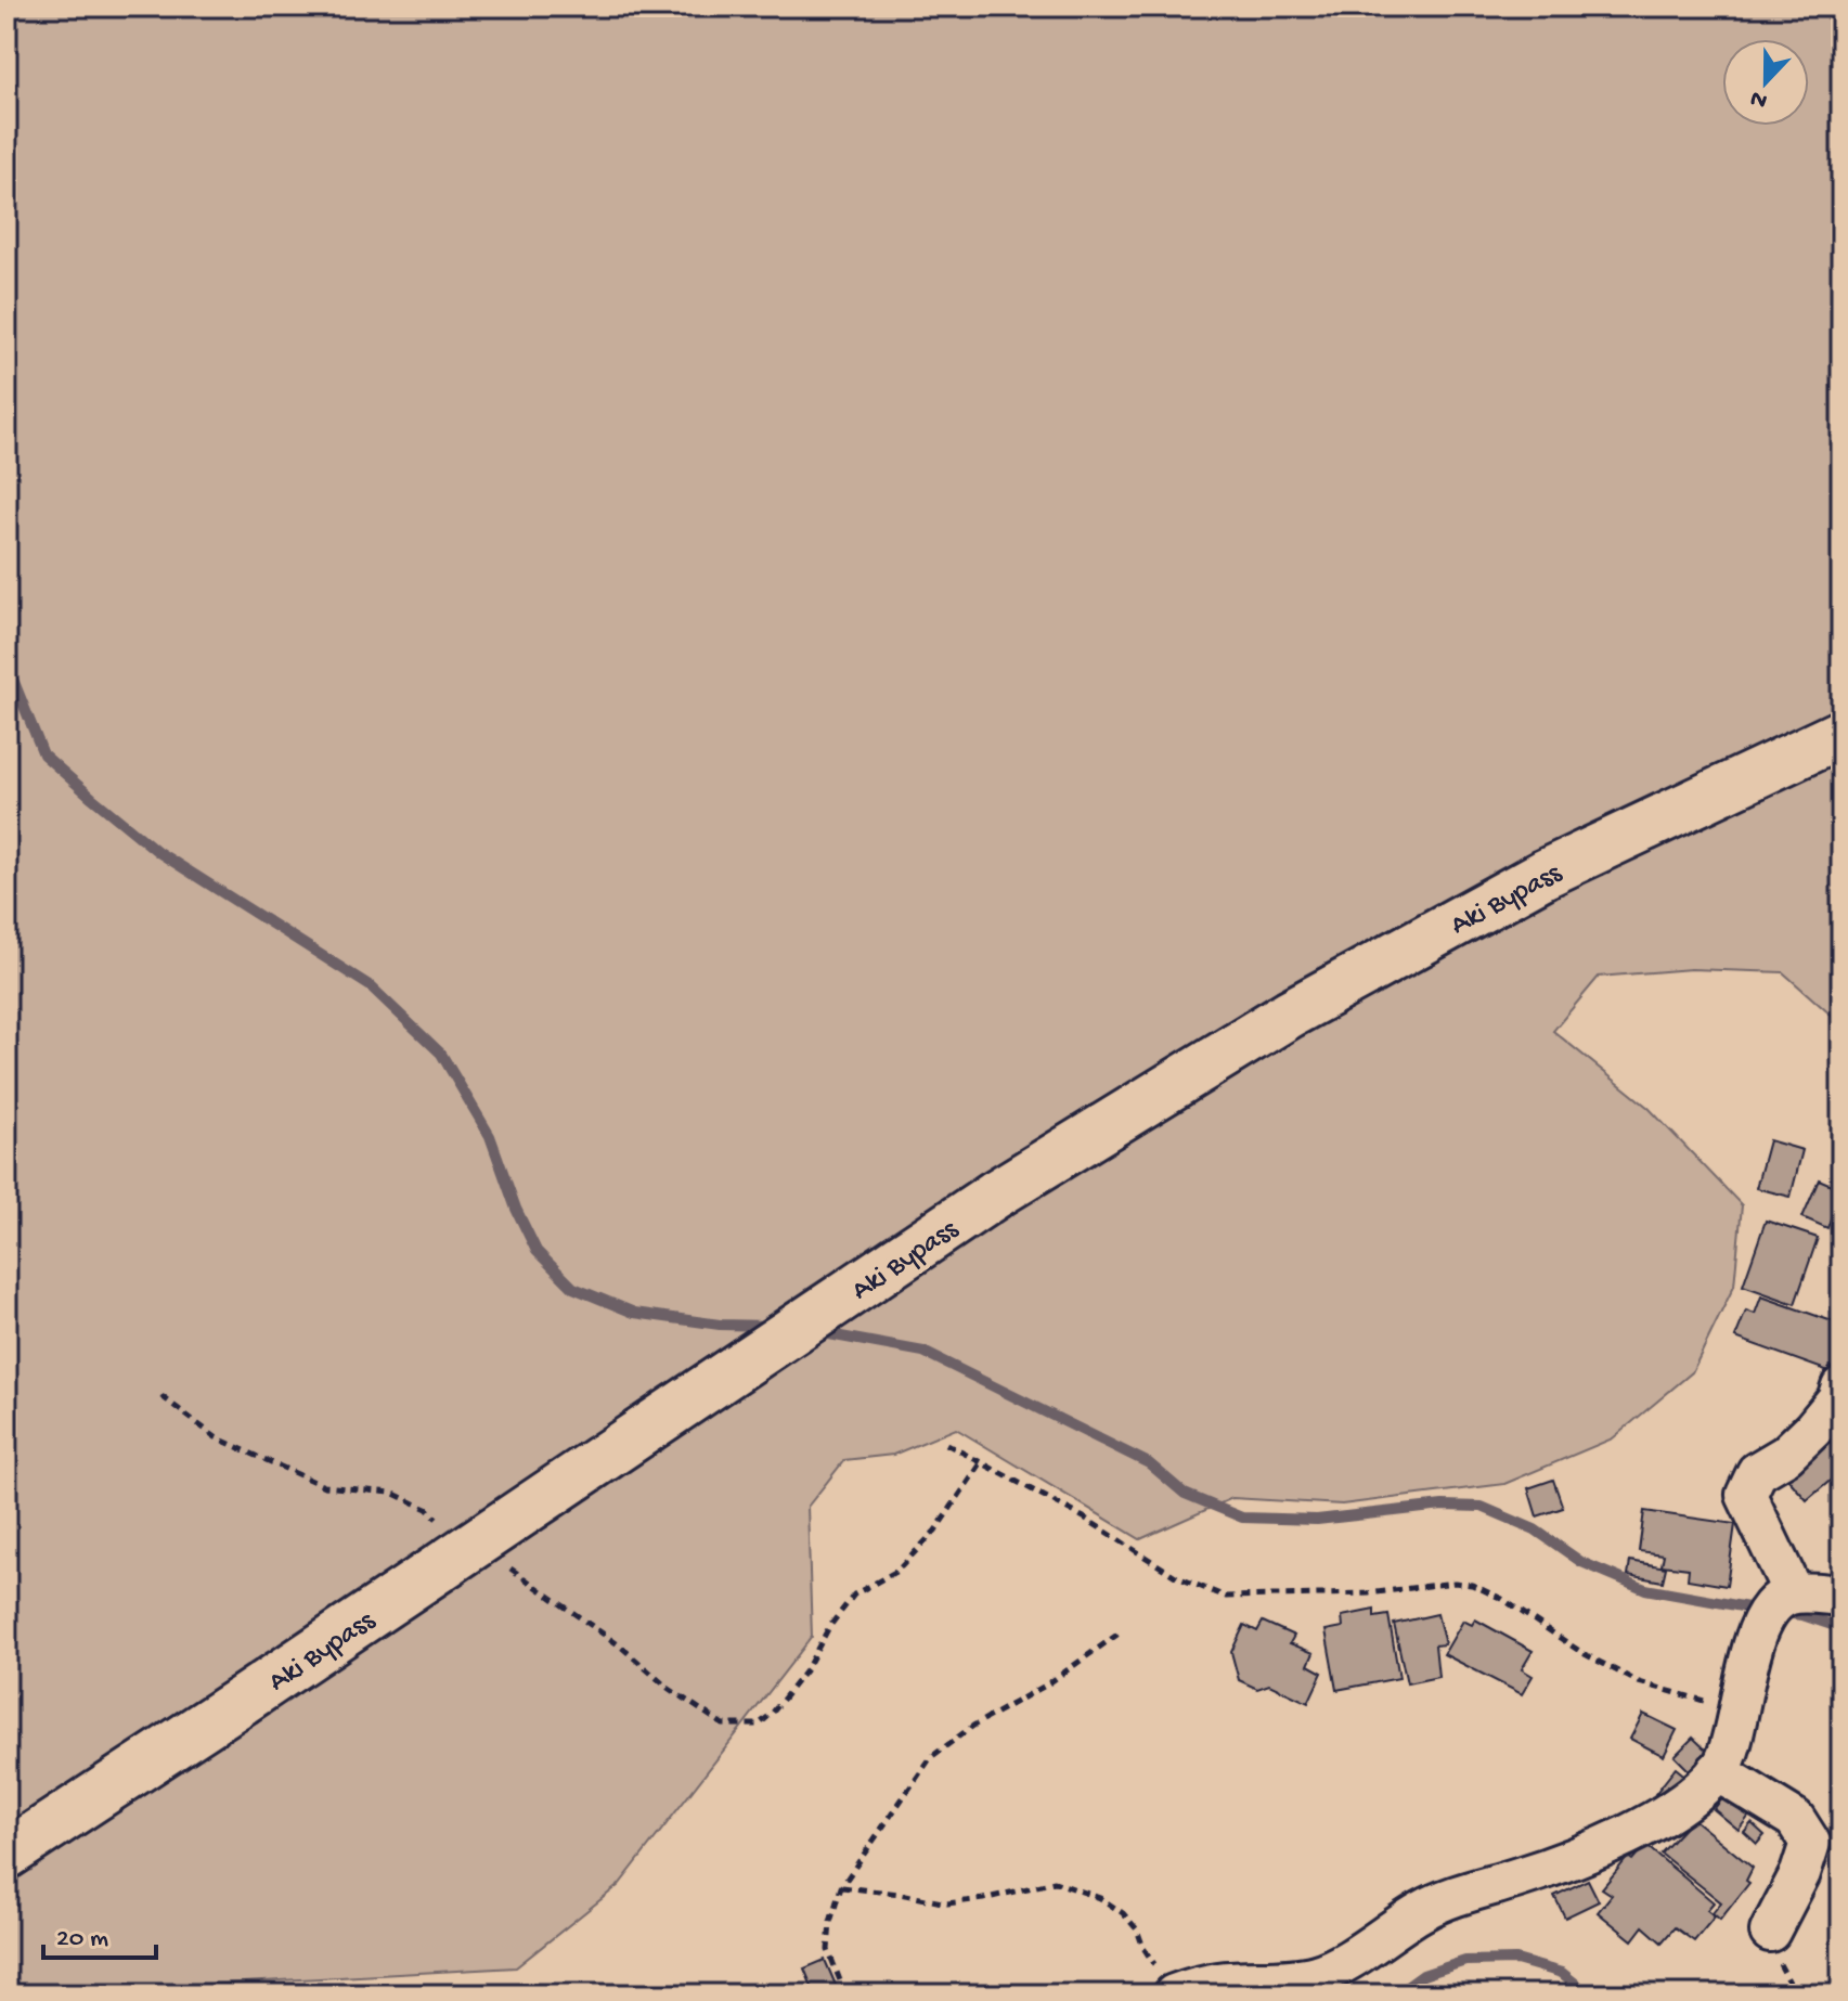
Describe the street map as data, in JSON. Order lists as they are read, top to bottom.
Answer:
{
  "streets": {
    "highway": ["Aki Bypass"]
  },
  "scale_bar": "20 m",
  "north": "bottom"
}
